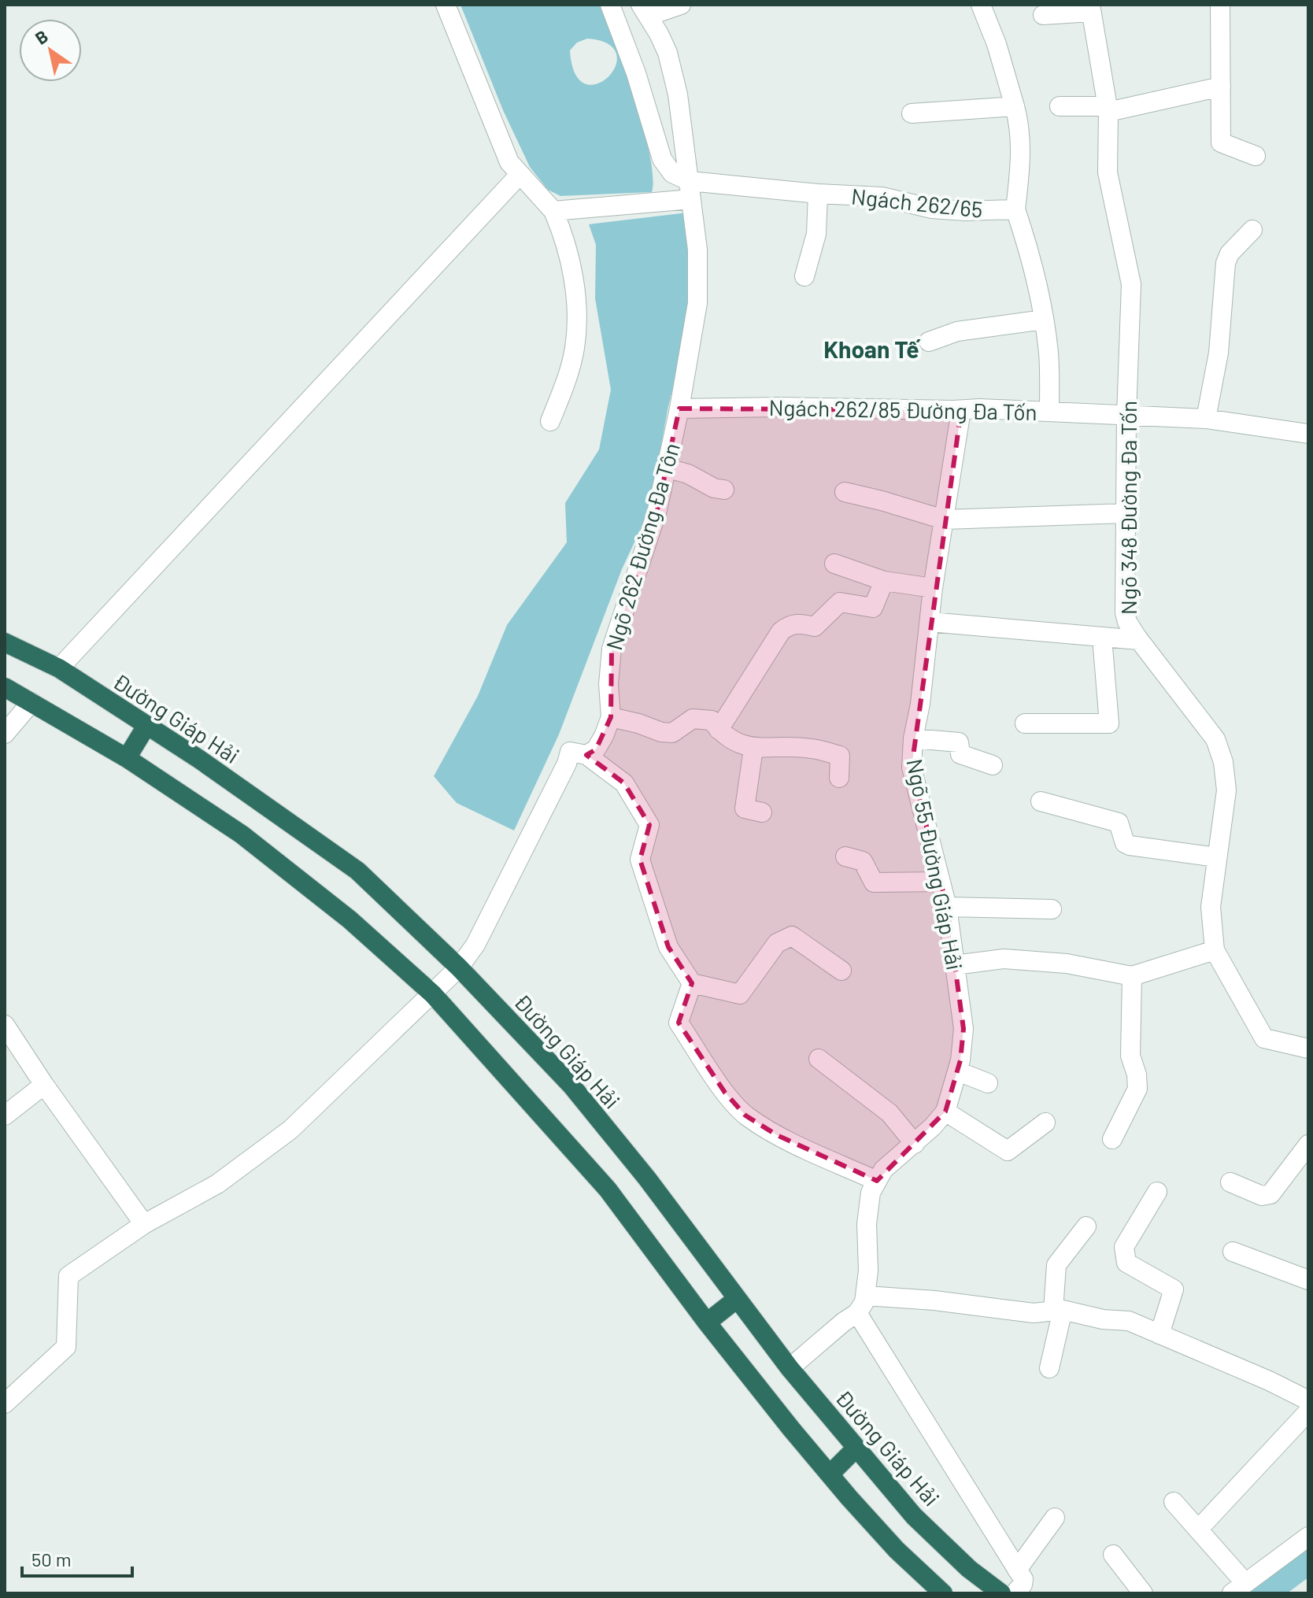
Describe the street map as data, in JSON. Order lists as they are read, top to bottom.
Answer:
{
  "streets": {
    "highway": ["Đường Giáp Hải"],
    "street": [
      "Ngách 262/65",
      "Ngách 262/85 Đường Đa Tốn",
      "Ngõ 348 Đường Đa Tốn",
      "Ngõ 262 Đường Đa Tôn",
      "Ngõ 55 Đường Giáp Hải"
    ]
  },
  "crossings": [
    ["Ngách 262/65", "Ngách 262/85 Đường Đa Tốn"],
    ["Ngách 262/65", "Ngõ 262 Đường Đa Tôn"],
    ["Ngách 262/85 Đường Đa Tốn", "Ngõ 348 Đường Đa Tốn"],
    ["Ngách 262/85 Đường Đa Tốn", "Ngõ 262 Đường Đa Tôn"],
    ["Ngách 262/85 Đường Đa Tốn", "Ngõ 55 Đường Giáp Hải"],
    ["Ngõ 262 Đường Đa Tôn", "Đường Giáp Hải"]
  ],
  "districts": ["Khoan Tế"],
  "scale_bar": "50 m",
  "north": "top left"
}
